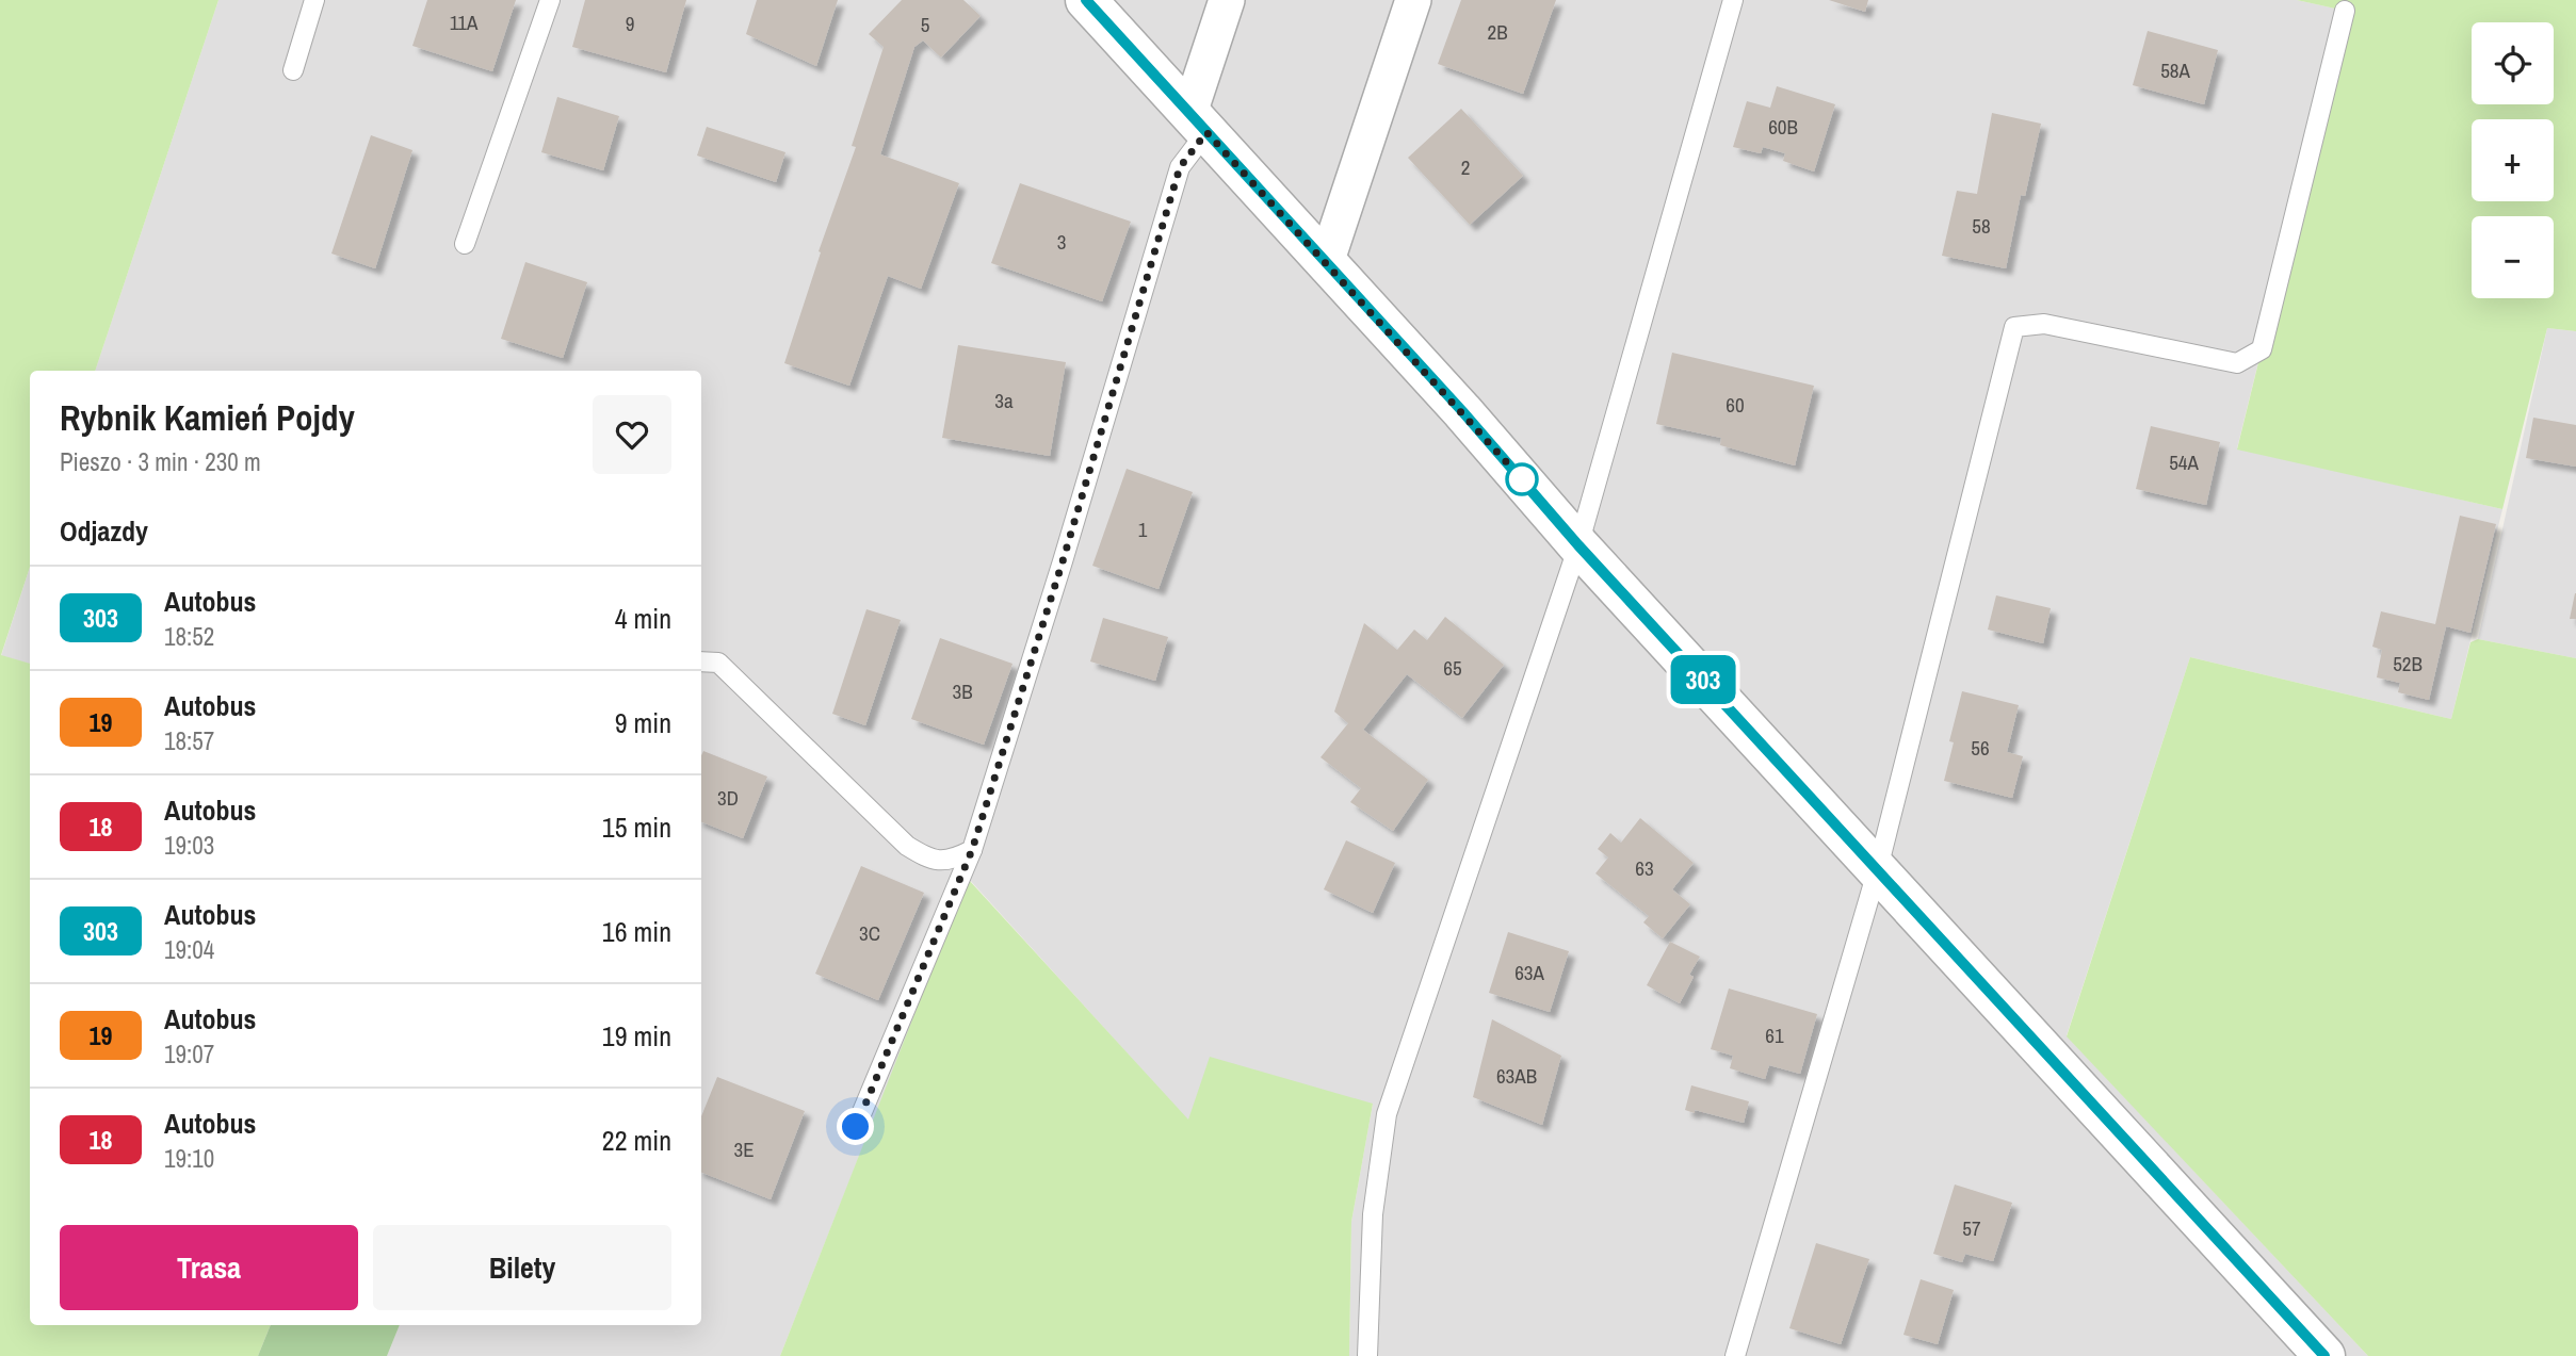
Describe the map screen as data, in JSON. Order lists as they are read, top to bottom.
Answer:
{
  "lines": ["bus line 303"],
  "house_numbers": [
    "11A",
    "9",
    "5",
    "2B",
    "58A",
    "60B",
    "2",
    "58",
    "3",
    "3a",
    "60",
    "54A",
    "1",
    "52B",
    "65",
    "3B",
    "56",
    "3D",
    "63",
    "3C",
    "63A",
    "61",
    "63AB",
    "3E",
    "57"
  ],
  "page": {
    "on_map": "303",
    "map_buttons": ["+", "−"],
    "heading": [
      ["Rybnik Kamień Pojdy", "Pieszo · 3 min · 230 m"],
      "Odjazdy"
    ],
    "list": [
      {
        "mark": "303",
        "name": "Autobus",
        "note": "18:52",
        "value": "4 min"
      },
      {
        "mark": "19",
        "name": "Autobus",
        "note": "18:57",
        "value": "9 min"
      },
      {
        "mark": "18",
        "name": "Autobus",
        "note": "19:03",
        "value": "15 min"
      },
      {
        "mark": "303",
        "name": "Autobus",
        "note": "19:04",
        "value": "16 min"
      },
      {
        "mark": "19",
        "name": "Autobus",
        "note": "19:07",
        "value": "19 min"
      },
      {
        "mark": "18",
        "name": "Autobus",
        "note": "19:10",
        "value": "22 min"
      }
    ],
    "buttons": ["Trasa", "Bilety"]
  }
}
